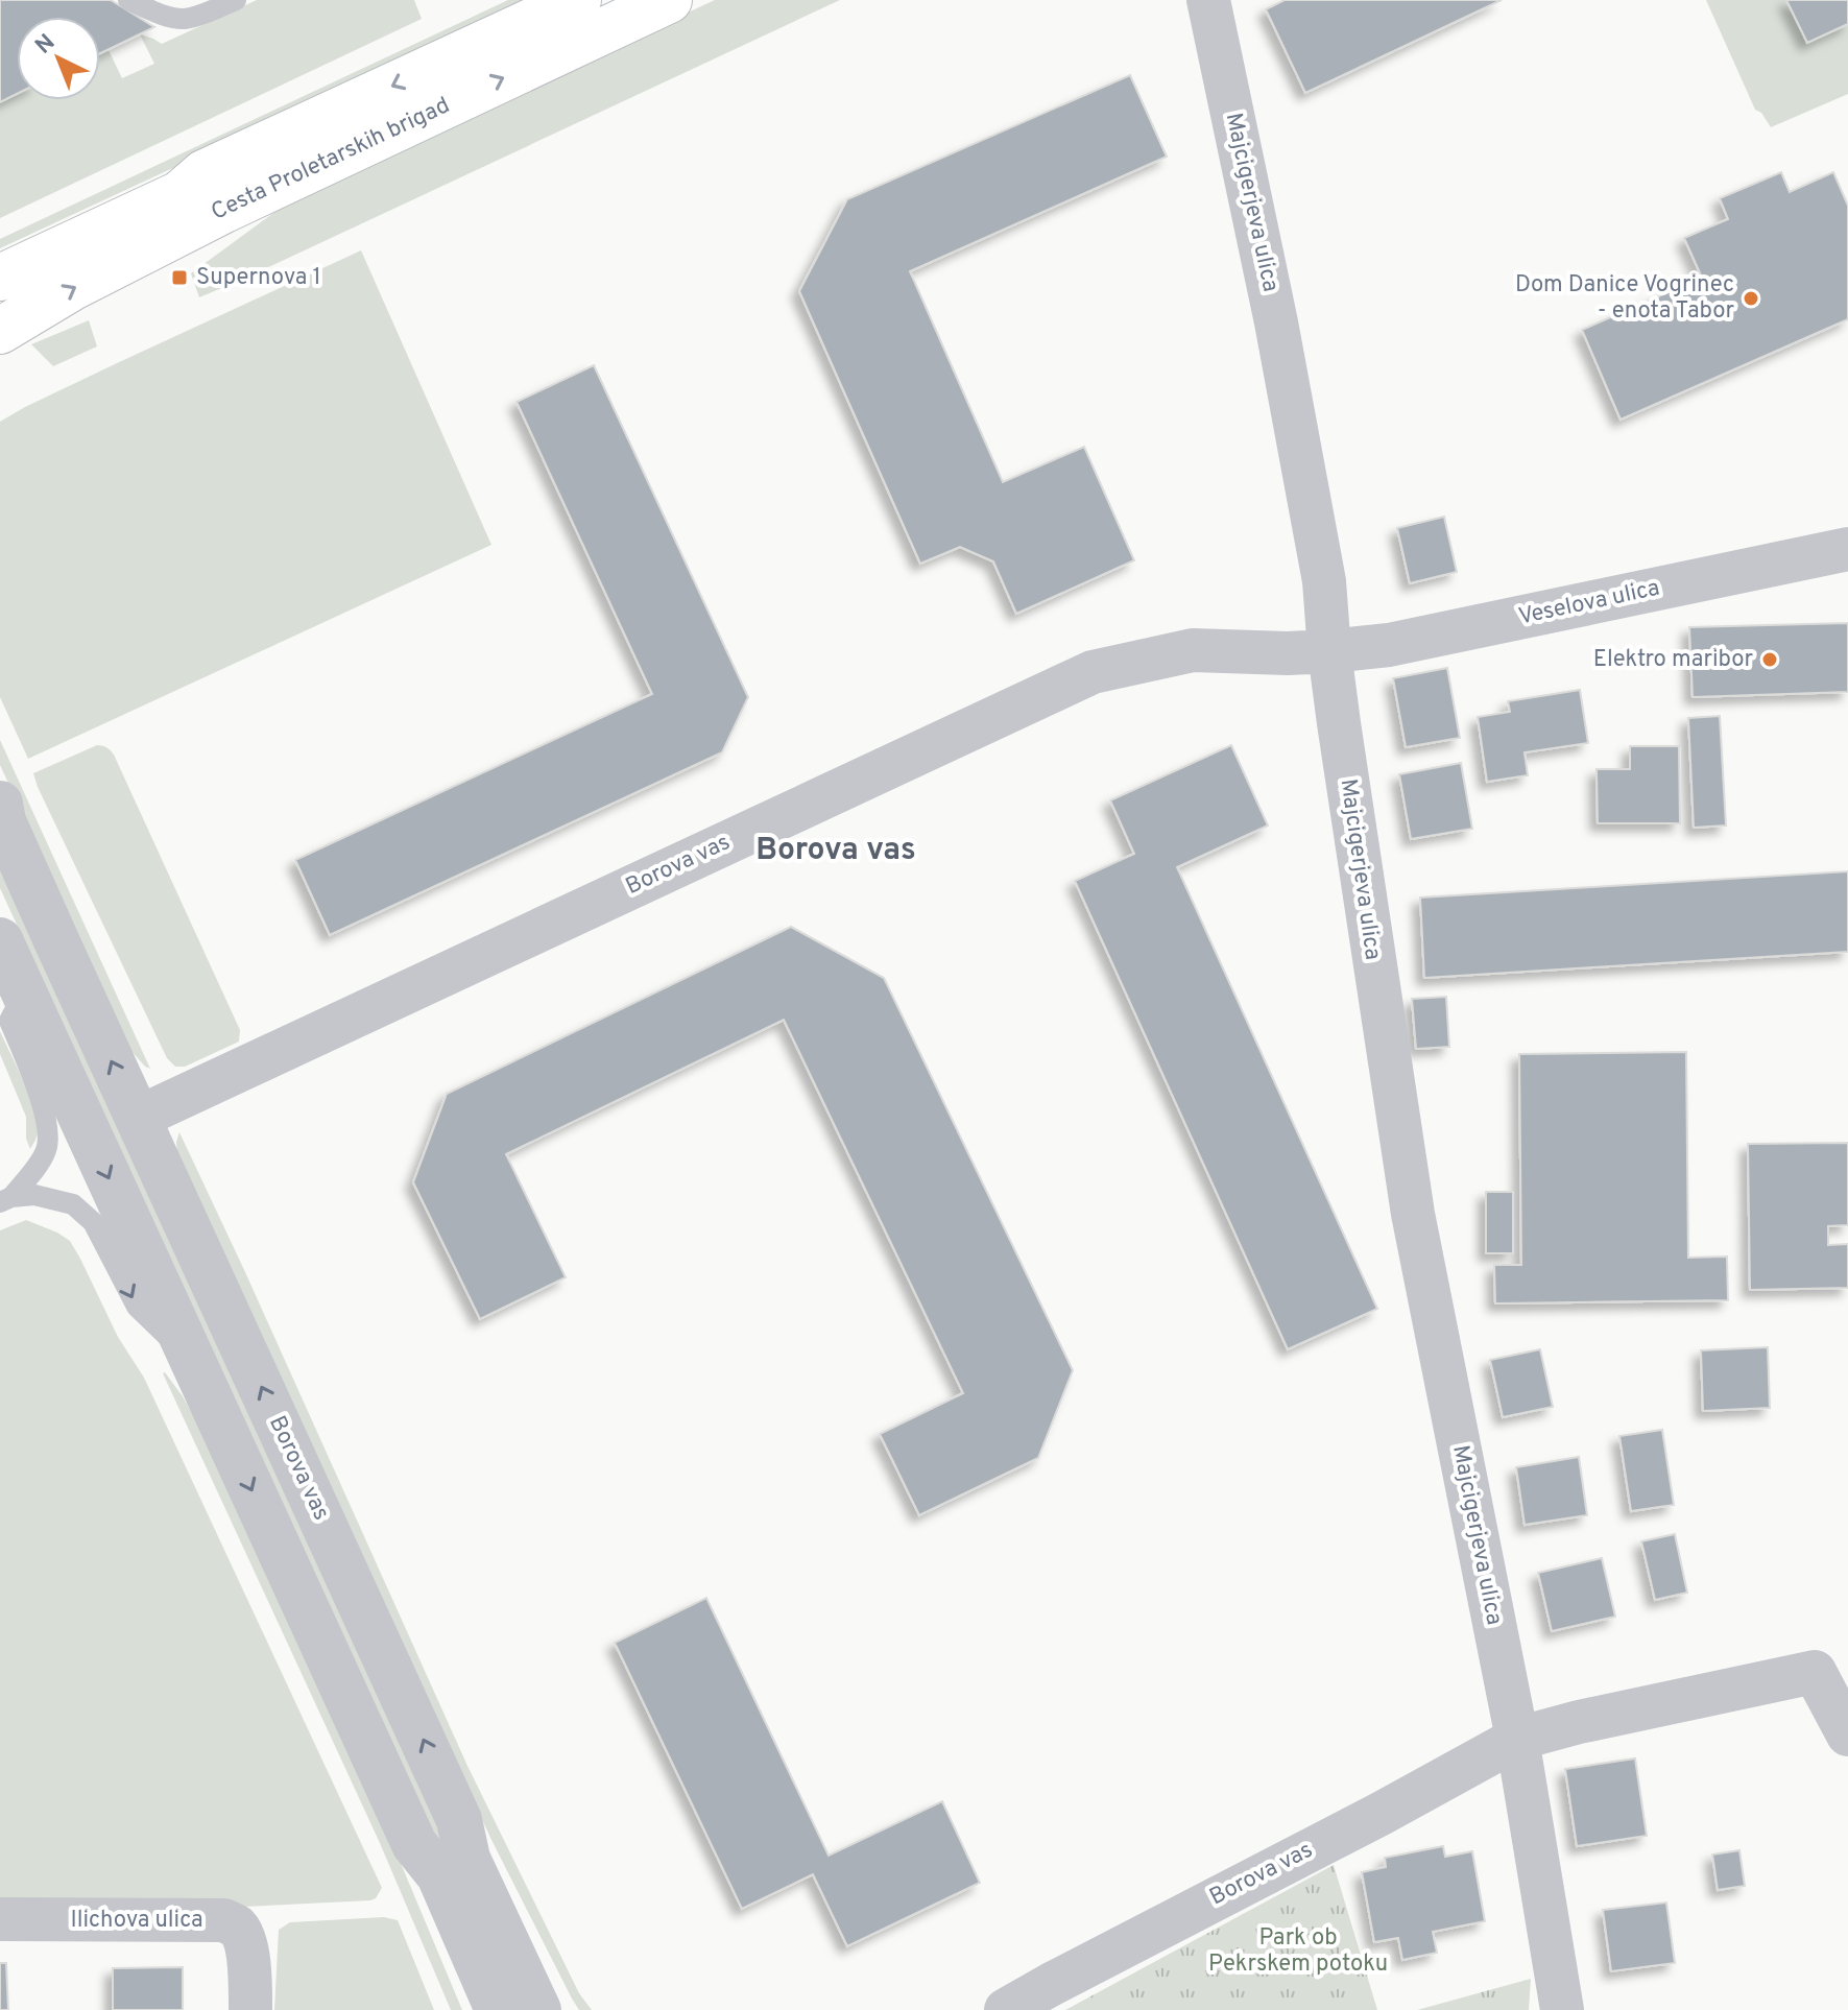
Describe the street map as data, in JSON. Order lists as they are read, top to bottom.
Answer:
{
  "streets": {
    "main road": ["Cesta Proletarskih brigad"],
    "street": [
      "Majcigerjeva ulica",
      "Veselova ulica",
      "Borova vas",
      "Ilichova ulica"
    ]
  },
  "crossings": [
    ["Majcigerjeva ulica", "Veselova ulica"],
    ["Majcigerjeva ulica", "Borova vas"],
    ["Veselova ulica", "Borova vas"]
  ],
  "districts": ["Borova vas"],
  "parks": ["Park ob Pekrskem potoku"],
  "places": {
    "transit": ["Supernova 1"],
    "other": ["Dom Danice Vogrinec - enota Tabor", "Elektro maribor"]
  },
  "north": "top left"
}
